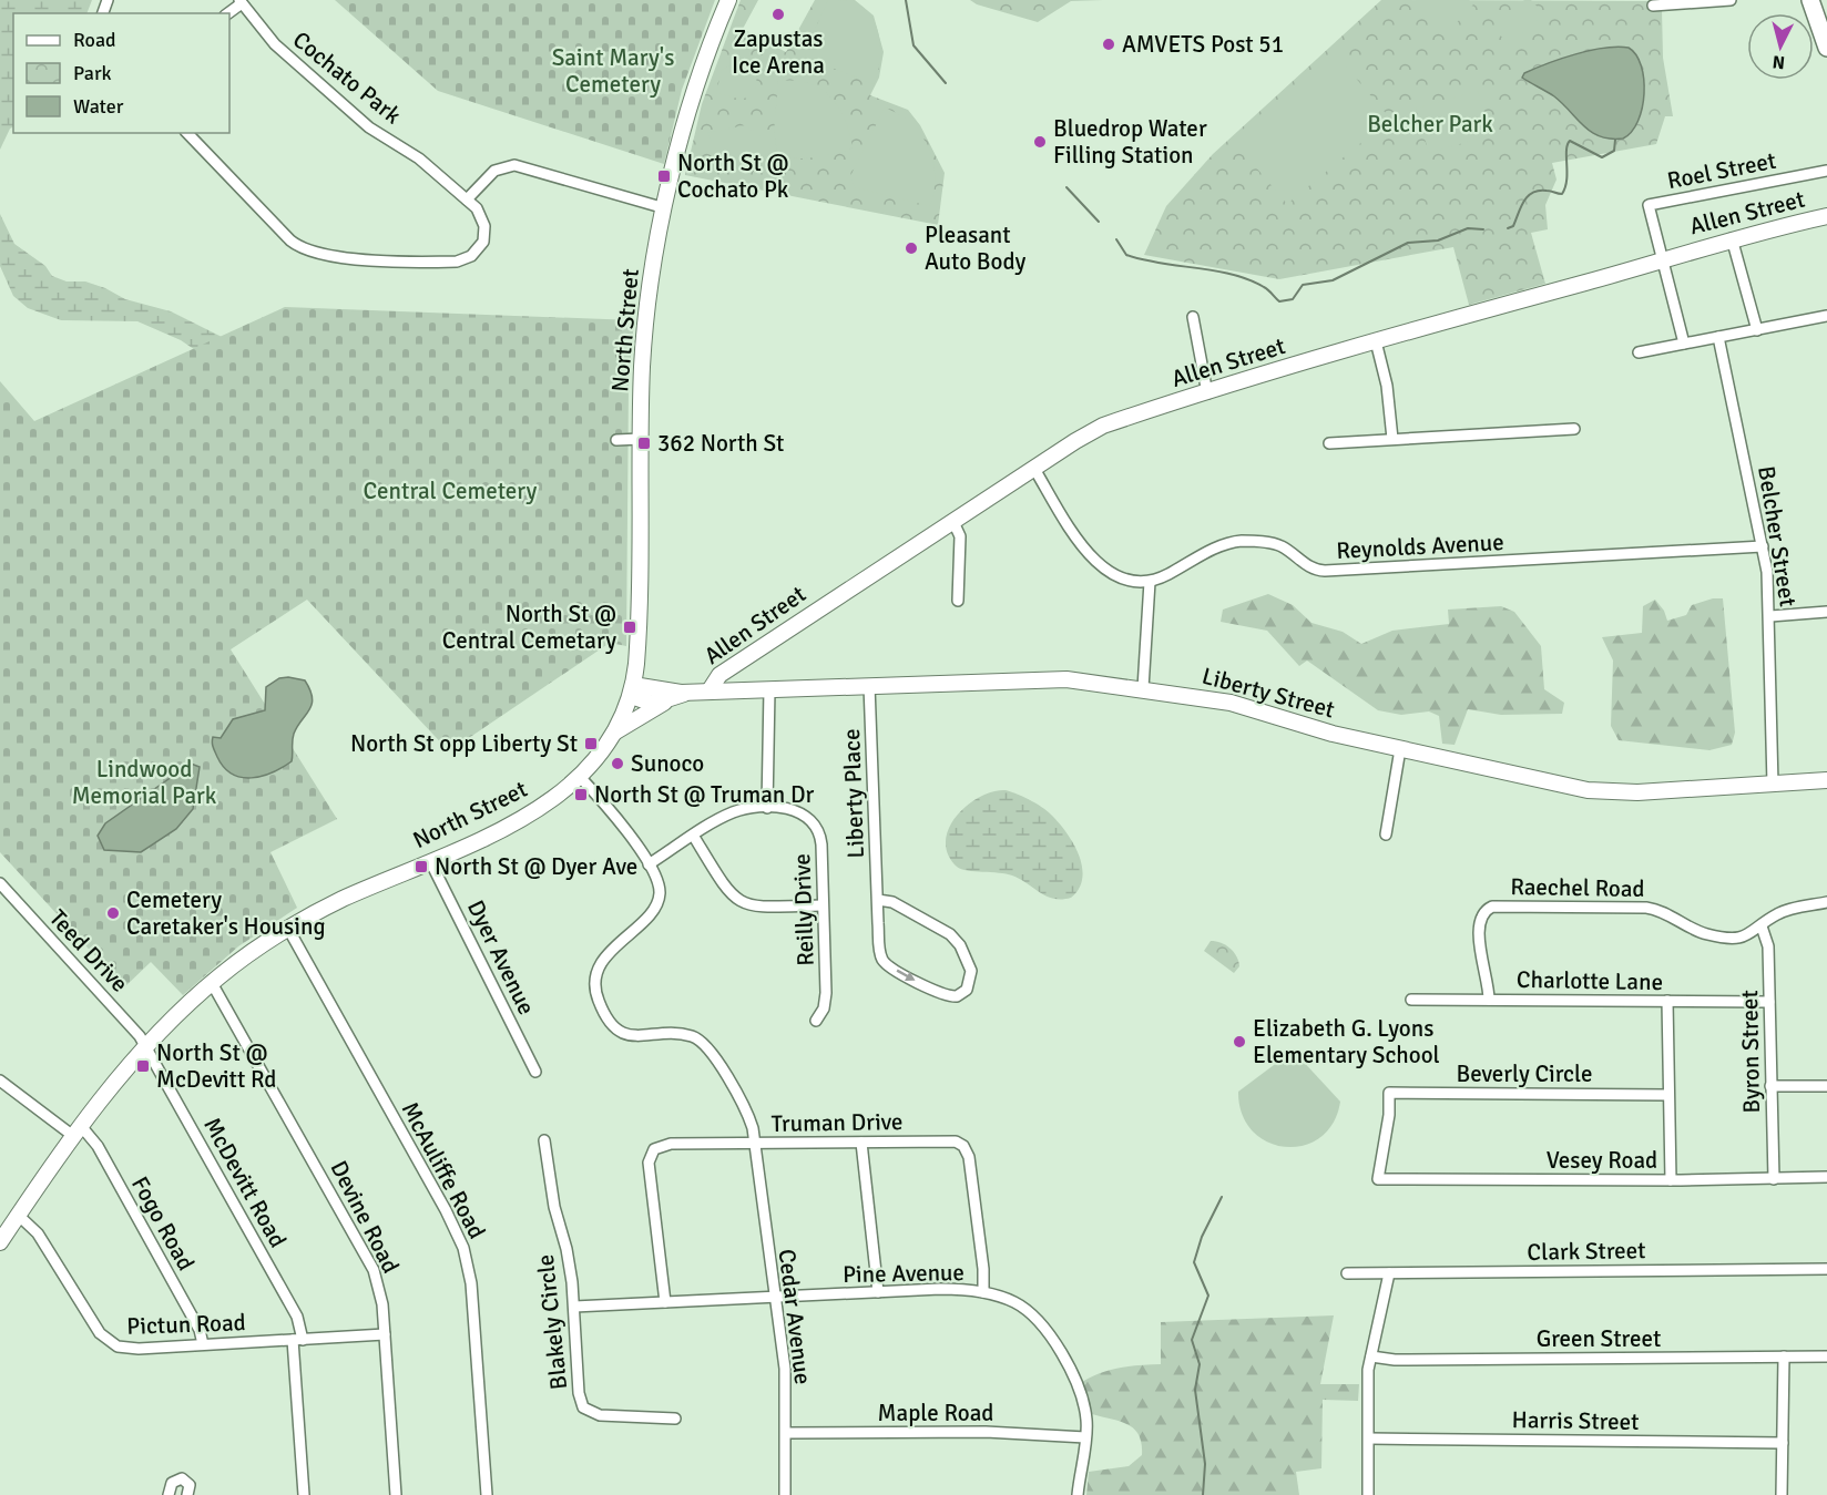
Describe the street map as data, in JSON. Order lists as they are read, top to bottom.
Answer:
{
  "streets": {
    "main road": ["Allen Street", "North Street", "Liberty Street"],
    "street": [
      "Cochato Park",
      "Roel Street",
      "Belcher Street",
      "Reynolds Avenue",
      "Liberty Place",
      "Raechel Road",
      "Reilly Drive",
      "Teed Drive",
      "Dyer Avenue",
      "Charlotte Lane",
      "Byron Street",
      "Beverly Circle",
      "Truman Drive",
      "Vesey Road",
      "McAuliffe Road",
      "McDevitt Road",
      "Devine Road",
      "Fogo Road",
      "Clark Street",
      "Pine Avenue",
      "Cedar Avenue",
      "Blakely Circle",
      "Pictun Road",
      "Green Street",
      "Maple Road",
      "Harris Street"
    ]
  },
  "crossings": [
    ["Roel Street", "Allen Street"],
    ["Allen Street", "Liberty Street"],
    ["North Street", "Liberty Street"],
    ["North Street", "Teed Drive"],
    ["North Street", "Dyer Avenue"],
    ["North Street", "Truman Drive"],
    ["North Street", "McAuliffe Road"],
    ["North Street", "McDevitt Road"],
    ["North Street", "Devine Road"],
    ["North Street", "Fogo Road"],
    ["North Street", "Pictun Road"],
    ["Belcher Street", "Reynolds Avenue"],
    ["Belcher Street", "Liberty Street"],
    ["Liberty Street", "Liberty Place"],
    ["Raechel Road", "Charlotte Lane"],
    ["Raechel Road", "Byron Street"],
    ["Reilly Drive", "Truman Drive"],
    ["Teed Drive", "McDevitt Road"],
    ["Charlotte Lane", "Byron Street"],
    ["Byron Street", "Vesey Road"],
    ["Beverly Circle", "Vesey Road"],
    ["Truman Drive", "Pine Avenue"],
    ["Truman Drive", "Cedar Avenue"],
    ["McDevitt Road", "Pictun Road"],
    ["Devine Road", "Pictun Road"],
    ["Fogo Road", "Pictun Road"],
    ["Pine Avenue", "Cedar Avenue"],
    ["Pine Avenue", "Blakely Circle"],
    ["Pine Avenue", "Maple Road"],
    ["Cedar Avenue", "Maple Road"]
  ],
  "parks": [
    "Saint Mary's Cemetery",
    "Belcher Park",
    "Central Cemetery",
    "Lindwood Memorial Park"
  ],
  "places": {
    "other": [
      "Zapustas Ice Arena",
      "AMVETS Post 51",
      "Bluedrop Water Filling Station",
      "Pleasant Auto Body",
      "Sunoco",
      "Cemetery Caretaker's Housing",
      "Elizabeth G. Lyons Elementary School"
    ],
    "transit": [
      "North St @ Cochato Pk",
      "362 North St",
      "North St @ Central Cemetary",
      "North St opp Liberty St",
      "North St @ Truman Dr",
      "North St @ Dyer Ave",
      "North St @ McDevitt Rd"
    ]
  },
  "legend": ["Road", "Park", "Water"],
  "north": "bottom"
}
